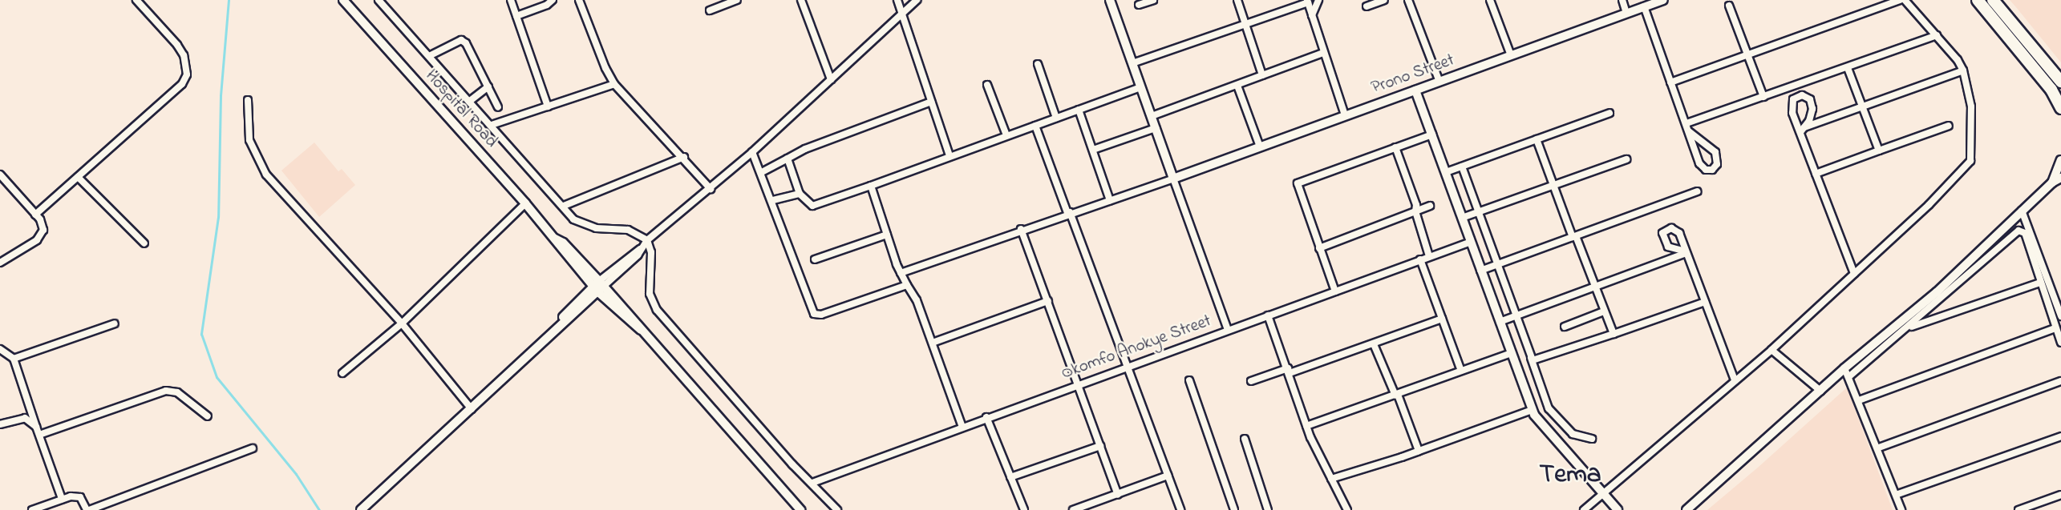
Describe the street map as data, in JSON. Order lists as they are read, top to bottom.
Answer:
{
  "streets": {
    "street": ["Prono Street", "Hospital Road", "Okomfo Anokye Street"]
  },
  "districts": ["Tema"]
}
